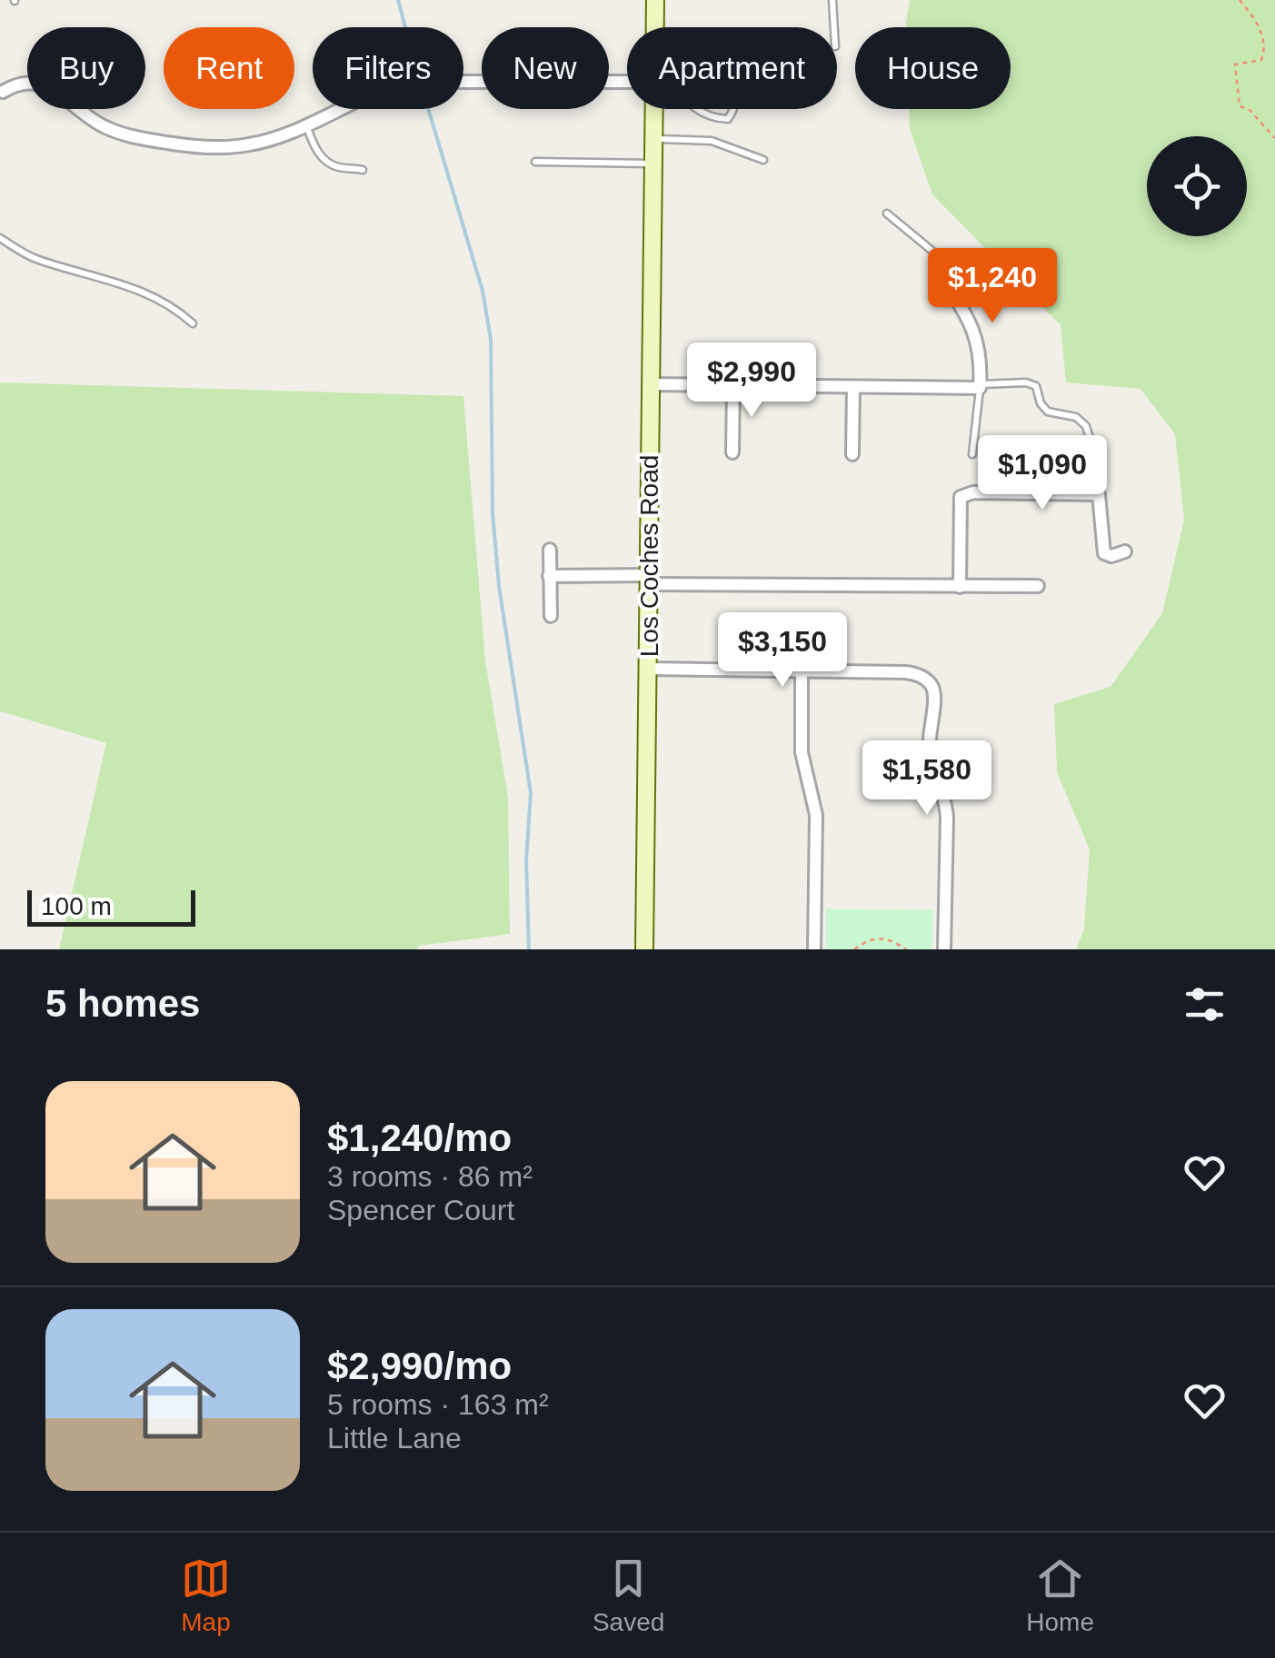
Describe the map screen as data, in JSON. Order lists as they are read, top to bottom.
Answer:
{
  "streets": {
    "main road": ["Los Coches Road"]
  },
  "scale_bar": "100 m",
  "page": {
    "chip": [
      "Buy",
      "Rent",
      "Filters",
      "New",
      "Apartment",
      "House"
    ],
    "price": [
      "$1,240",
      "$2,990",
      "$1,090",
      "$3,150",
      "$1,580"
    ],
    "scale": "100 m",
    "heading": "5 homes",
    "list": [
      {
        "name": "$1,240/mo",
        "note": "3 rooms · 86 m² · Spencer Court"
      },
      {
        "name": "$2,990/mo",
        "note": "5 rooms · 163 m² · Little Lane"
      }
    ],
    "tabs": ["Map", "Saved", "Home"]
  }
}
